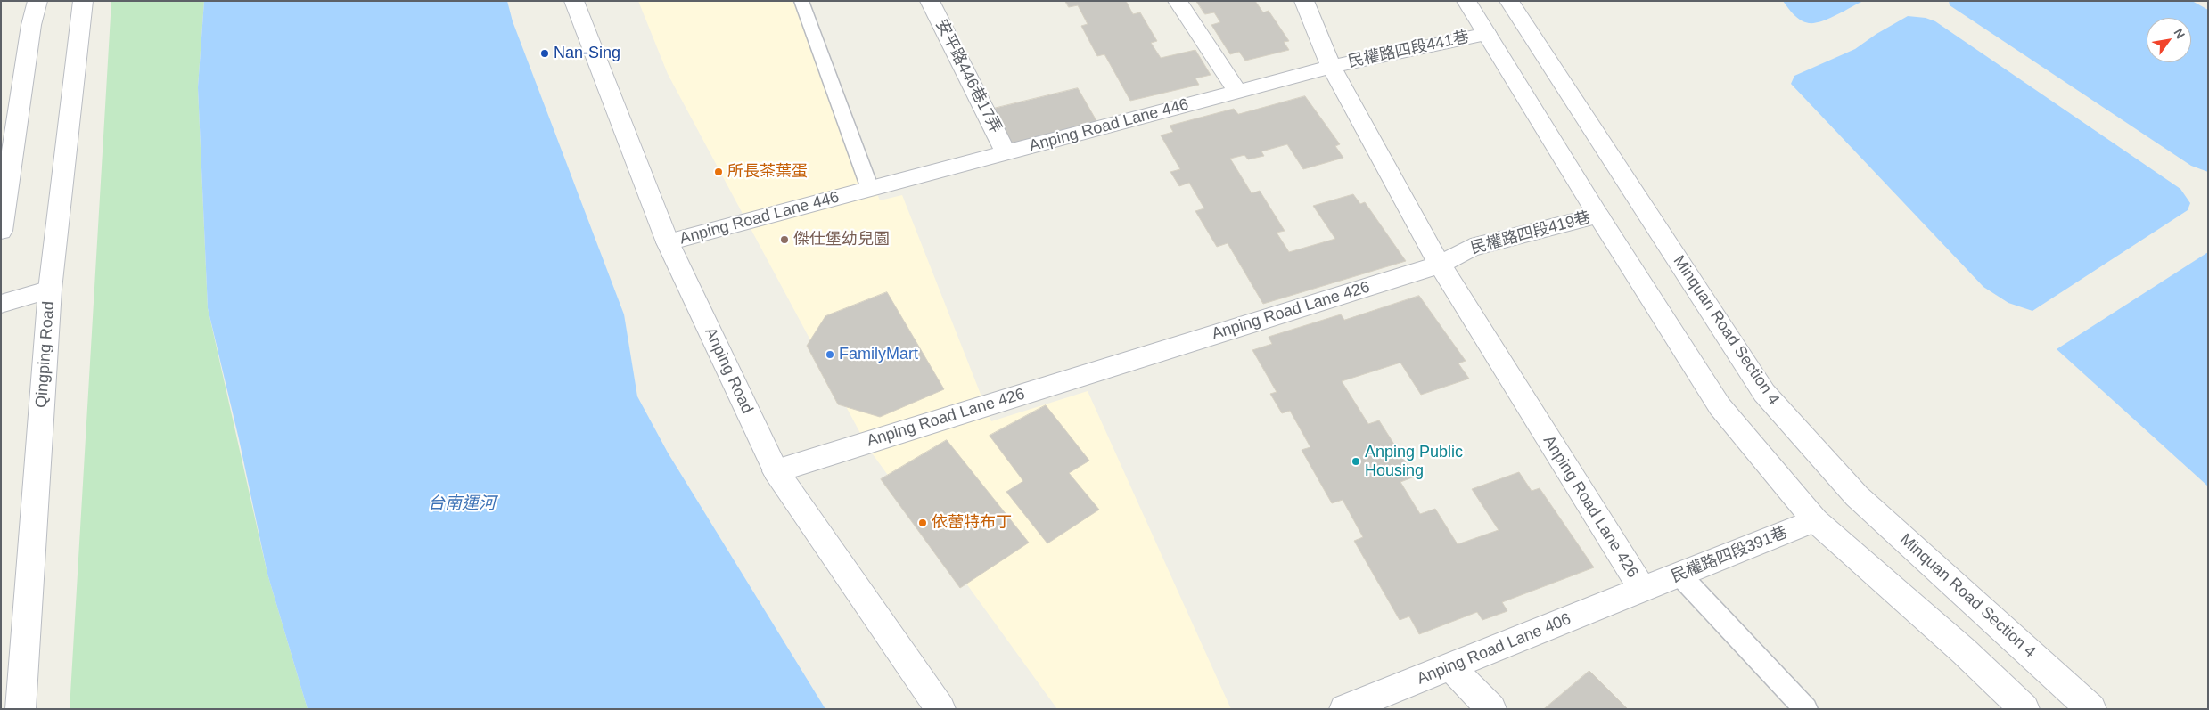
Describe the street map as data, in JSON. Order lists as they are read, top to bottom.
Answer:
{
  "streets": {
    "street": [
      "民權路四段441巷",
      "安平路446巷17弄",
      "Anping Road Lane 446",
      "民權路四段419巷",
      "Anping Road Lane 426",
      "Minquan Road Section 4",
      "Qingping Road",
      "Anping Road",
      "民權路四段391巷",
      "Anping Road Lane 406"
    ]
  },
  "crossings": [
    ["民權路四段441巷", "Anping Road Lane 446"],
    ["安平路446巷17弄", "Anping Road Lane 446"],
    ["Anping Road Lane 446", "Anping Road"],
    ["民權路四段419巷", "Anping Road Lane 426"],
    ["Anping Road Lane 426", "Anping Road"],
    ["Anping Road Lane 426", "民權路四段391巷"],
    ["Anping Road Lane 426", "Anping Road Lane 406"],
    ["民權路四段391巷", "Anping Road Lane 406"]
  ],
  "water": ["台南運河"],
  "places": [
    "Nan-Sing",
    "所長茶葉蛋",
    "傑仕堡幼兒園",
    "FamilyMart",
    "Anping Public Housing",
    "依蕾特布丁"
  ],
  "north": "top right"
}
